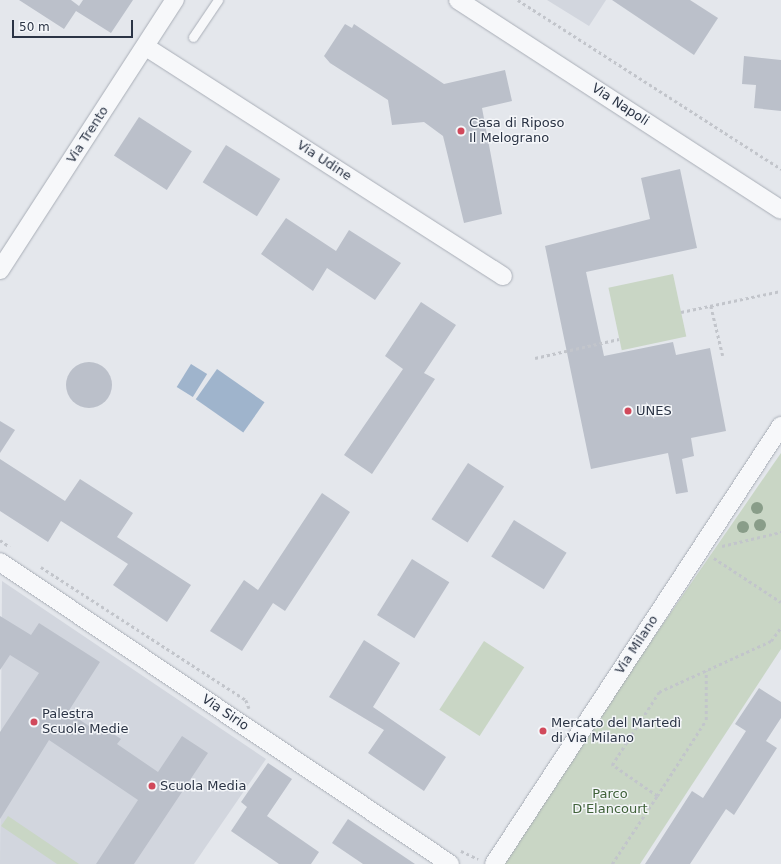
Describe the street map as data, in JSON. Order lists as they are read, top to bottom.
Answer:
{
  "streets": {
    "street": [
      "Via Napoli",
      "Via Trento",
      "Via Udine",
      "Via Milano",
      "Via Sirio"
    ]
  },
  "crossings": [
    ["Via Trento", "Via Udine"]
  ],
  "parks": ["Parco D'Elancourt"],
  "places": [
    "Casa di Riposo Il Melograno",
    "UNES",
    "Palestra Scuole Medie",
    "Mercato del Martedì di Via Milano",
    "Scuola Media"
  ],
  "scale_bar": "50 m"
}
